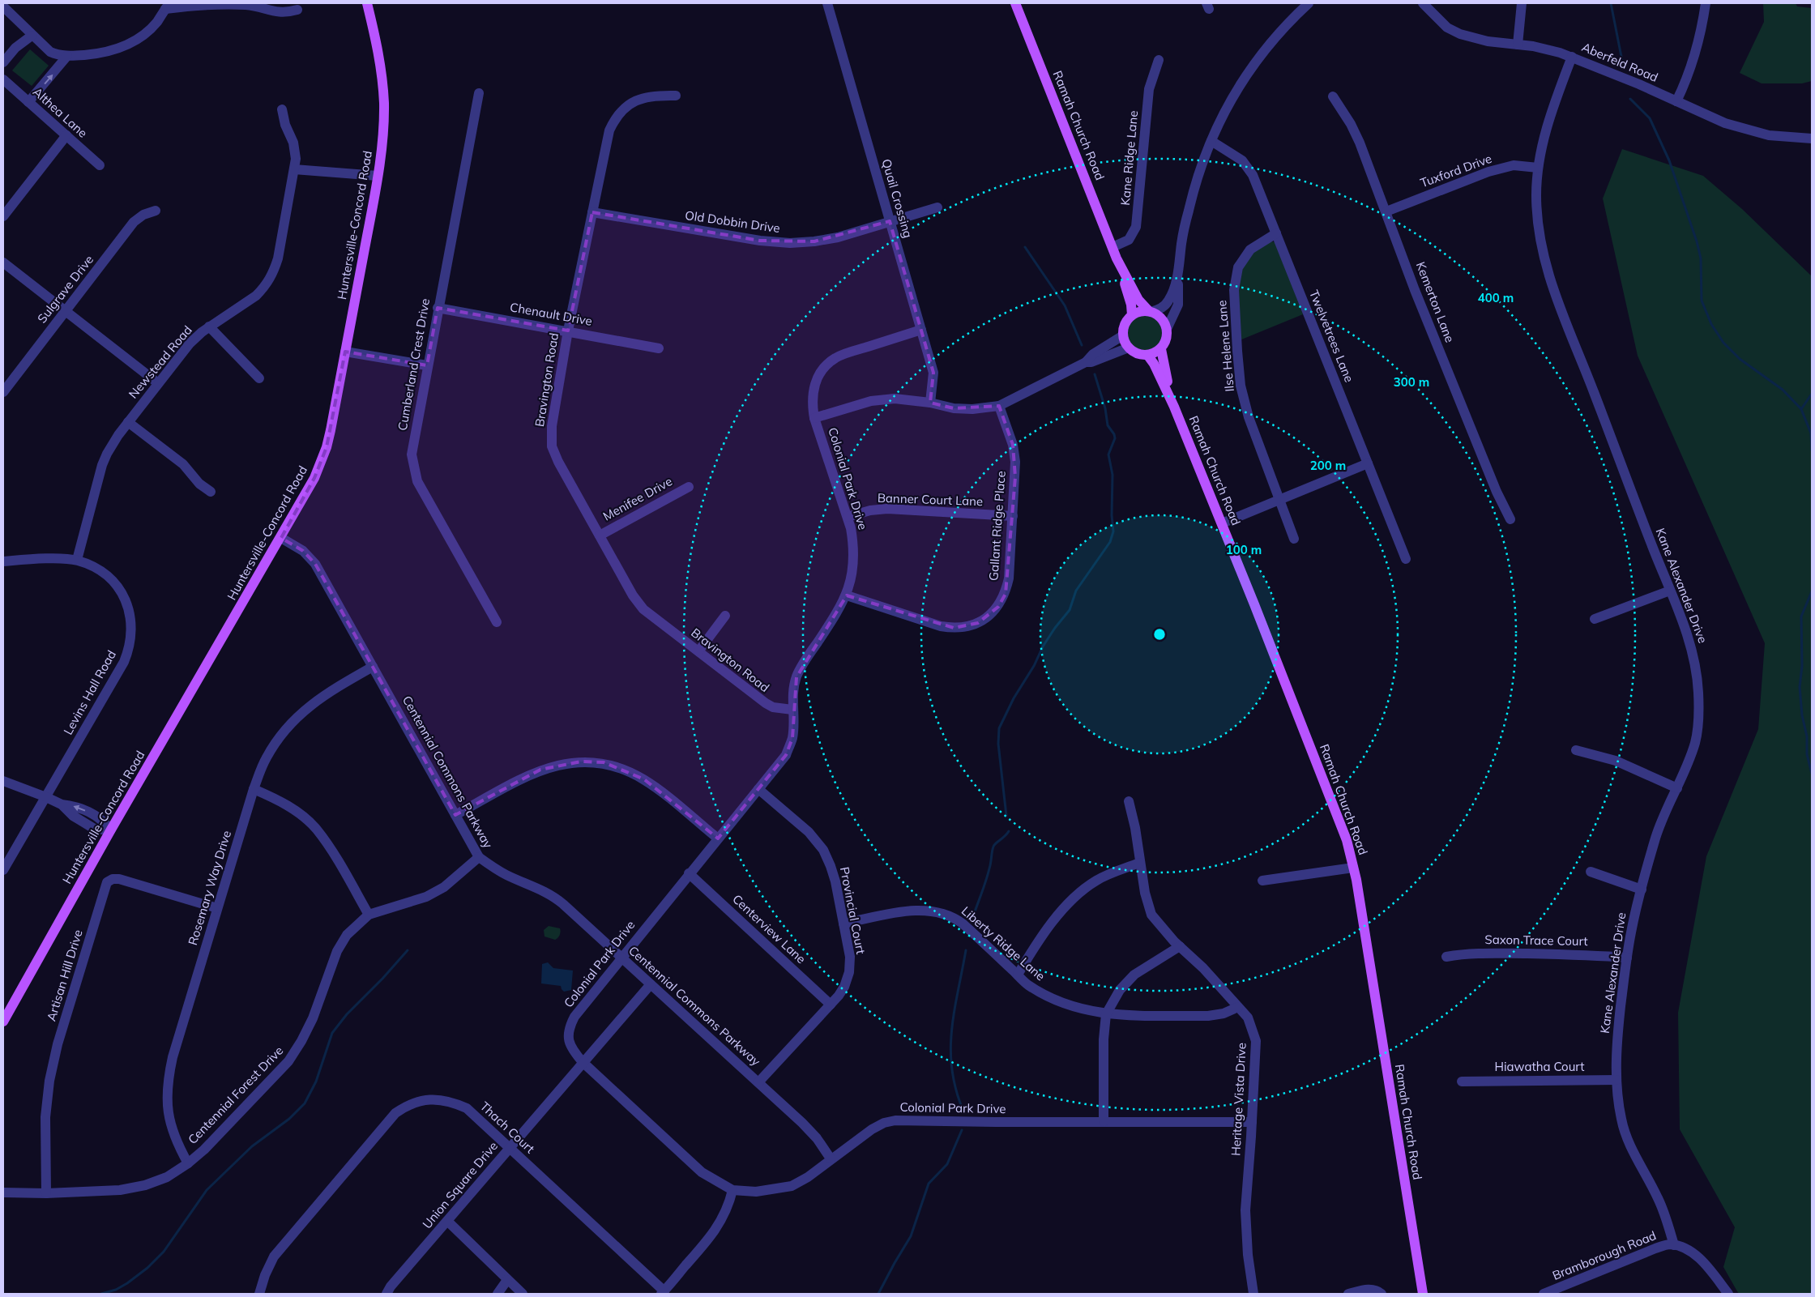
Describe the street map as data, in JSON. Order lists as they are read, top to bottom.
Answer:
{
  "streets": {
    "main road": ["Ramah Church Road", "Huntersville-Concord Road"],
    "street": [
      "Aberfeld Road",
      "Althea Lane",
      "Kane Ridge Lane",
      "Tuxford Drive",
      "Quail Crossing",
      "Old Dobbin Drive",
      "Sulgrave Drive",
      "Kemerton Lane",
      "Chenault Drive",
      "Twelvetrees Lane",
      "Ilse Helene Lane",
      "Newstead Road",
      "Cumberland Crest Drive",
      "Bravington Road",
      "Colonial Park Drive",
      "Menifee Drive",
      "Banner Court Lane",
      "Gallant Ridge Place",
      "Kane Alexander Drive",
      "Levins Hall Road",
      "Centennial Commons Parkway",
      "Rosemary Way Drive",
      "Provincial Court",
      "Centerview Lane",
      "Saxon Trace Court",
      "Liberty Ridge Lane",
      "Artisan Hill Drive",
      "Hiawatha Court",
      "Centennial Forest Drive",
      "Heritage Vista Drive",
      "Thach Court",
      "Union Square Drive",
      "Bramborough Road"
    ]
  },
  "crossings": [
    ["Aberfeld Road", "Kane Alexander Drive"],
    ["Ramah Church Road", "Kane Ridge Lane"],
    ["Tuxford Drive", "Kemerton Lane"],
    ["Tuxford Drive", "Kane Alexander Drive"],
    ["Quail Crossing", "Old Dobbin Drive"],
    ["Quail Crossing", "Colonial Park Drive"],
    ["Old Dobbin Drive", "Bravington Road"],
    ["Huntersville-Concord Road", "Centennial Commons Parkway"],
    ["Chenault Drive", "Cumberland Crest Drive"],
    ["Chenault Drive", "Bravington Road"],
    ["Twelvetrees Lane", "Ilse Helene Lane"],
    ["Newstead Road", "Levins Hall Road"],
    ["Bravington Road", "Colonial Park Drive"],
    ["Bravington Road", "Menifee Drive"],
    ["Colonial Park Drive", "Banner Court Lane"],
    ["Colonial Park Drive", "Gallant Ridge Place"],
    ["Colonial Park Drive", "Centennial Commons Parkway"],
    ["Colonial Park Drive", "Provincial Court"],
    ["Colonial Park Drive", "Centerview Lane"],
    ["Colonial Park Drive", "Heritage Vista Drive"],
    ["Colonial Park Drive", "Union Square Drive"],
    ["Banner Court Lane", "Gallant Ridge Place"],
    ["Kane Alexander Drive", "Saxon Trace Court"],
    ["Kane Alexander Drive", "Hiawatha Court"],
    ["Kane Alexander Drive", "Bramborough Road"],
    ["Centennial Commons Parkway", "Rosemary Way Drive"],
    ["Centennial Commons Parkway", "Provincial Court"],
    ["Centennial Commons Parkway", "Centennial Forest Drive"],
    ["Centennial Commons Parkway", "Union Square Drive"],
    ["Rosemary Way Drive", "Artisan Hill Drive"],
    ["Rosemary Way Drive", "Centennial Forest Drive"],
    ["Provincial Court", "Centerview Lane"],
    ["Provincial Court", "Liberty Ridge Lane"],
    ["Liberty Ridge Lane", "Heritage Vista Drive"],
    ["Artisan Hill Drive", "Centennial Forest Drive"],
    ["Thach Court", "Union Square Drive"]
  ],
  "rings": [
    "400 m",
    "300 m",
    "200 m",
    "100 m"
  ]
}
